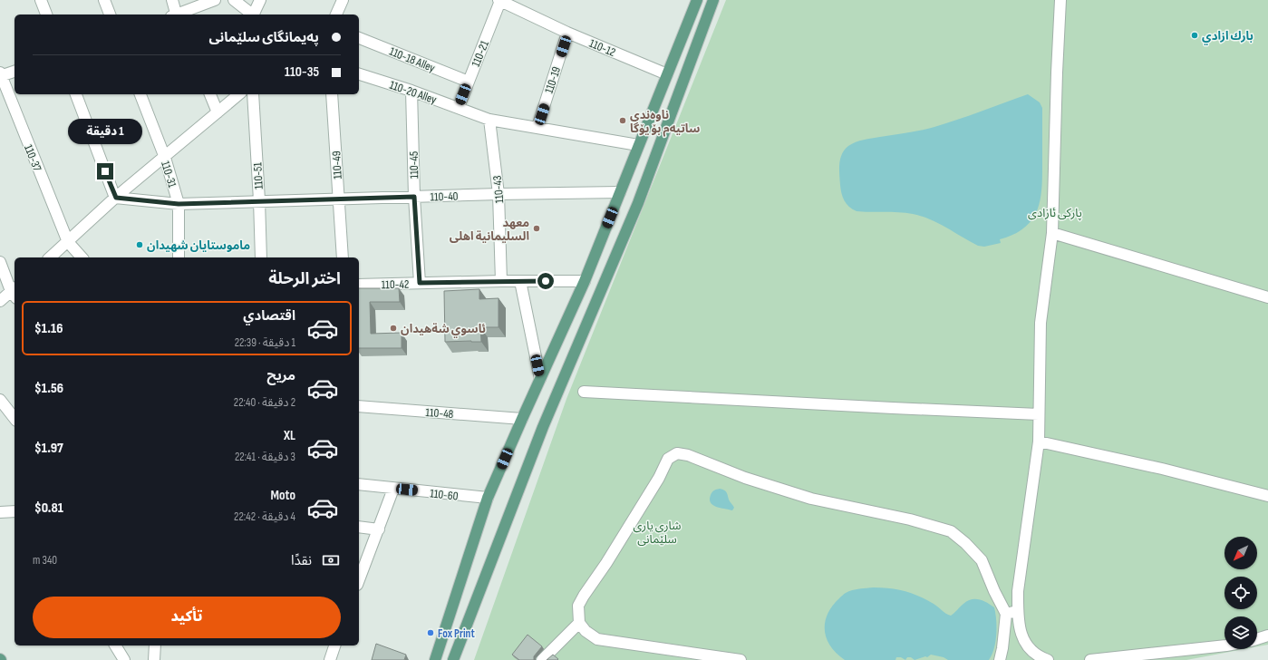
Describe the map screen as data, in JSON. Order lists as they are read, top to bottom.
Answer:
{
  "streets": {
    "street": [
      "110-12",
      "110-21",
      "110-18 Alley",
      "110-19",
      "110-20 Alley",
      "110-37",
      "110-49",
      "110-45",
      "110-31",
      "110-51",
      "110-43",
      "110-40",
      "110-42",
      "110-48",
      "110-60"
    ]
  },
  "crossings": [
    ["110-12", "110-21"],
    ["110-12", "110-19"],
    ["110-21", "110-18 Alley"],
    ["110-21", "110-20 Alley"],
    ["110-19", "110-20 Alley"],
    ["110-20 Alley", "110-45"],
    ["110-20 Alley", "110-43"],
    ["110-49", "110-40"],
    ["110-45", "110-40"],
    ["110-45", "110-42"],
    ["110-31", "110-40"],
    ["110-51", "110-40"],
    ["110-43", "110-40"],
    ["110-43", "110-42"]
  ],
  "parks": ["پارکی ئازادی", "شاری یاری سلێمانی"],
  "places": [
    "بارك ازادي",
    "ناوەندی ساتیەم بۆ یۆگا",
    "معهد السلیمانیة اهلى",
    "ماموستايان شهيدان",
    "ئاسوي شةهيدان",
    "Fox Print"
  ],
  "north": "bottom left",
  "page": {
    "banner": ["پەیمانگای سلێمانی", "110-35"],
    "bubble": "1 دقيقة",
    "heading": "اختر الرحلة",
    "list": [
      {
        "name": "اقتصادي",
        "note": "1 دقيقة · 22:39",
        "value": "$1.16"
      },
      {
        "name": "مريح",
        "note": "2 دقيقة · 22:40",
        "value": "$1.56"
      },
      {
        "name": "XL",
        "note": "3 دقيقة · 22:41",
        "value": "$1.97"
      },
      {
        "name": "Moto",
        "note": "4 دقيقة · 22:42",
        "value": "$0.81"
      }
    ],
    "pay": ["نقدًا", "340 m"],
    "buttons": "تأكيد"
  }
}
